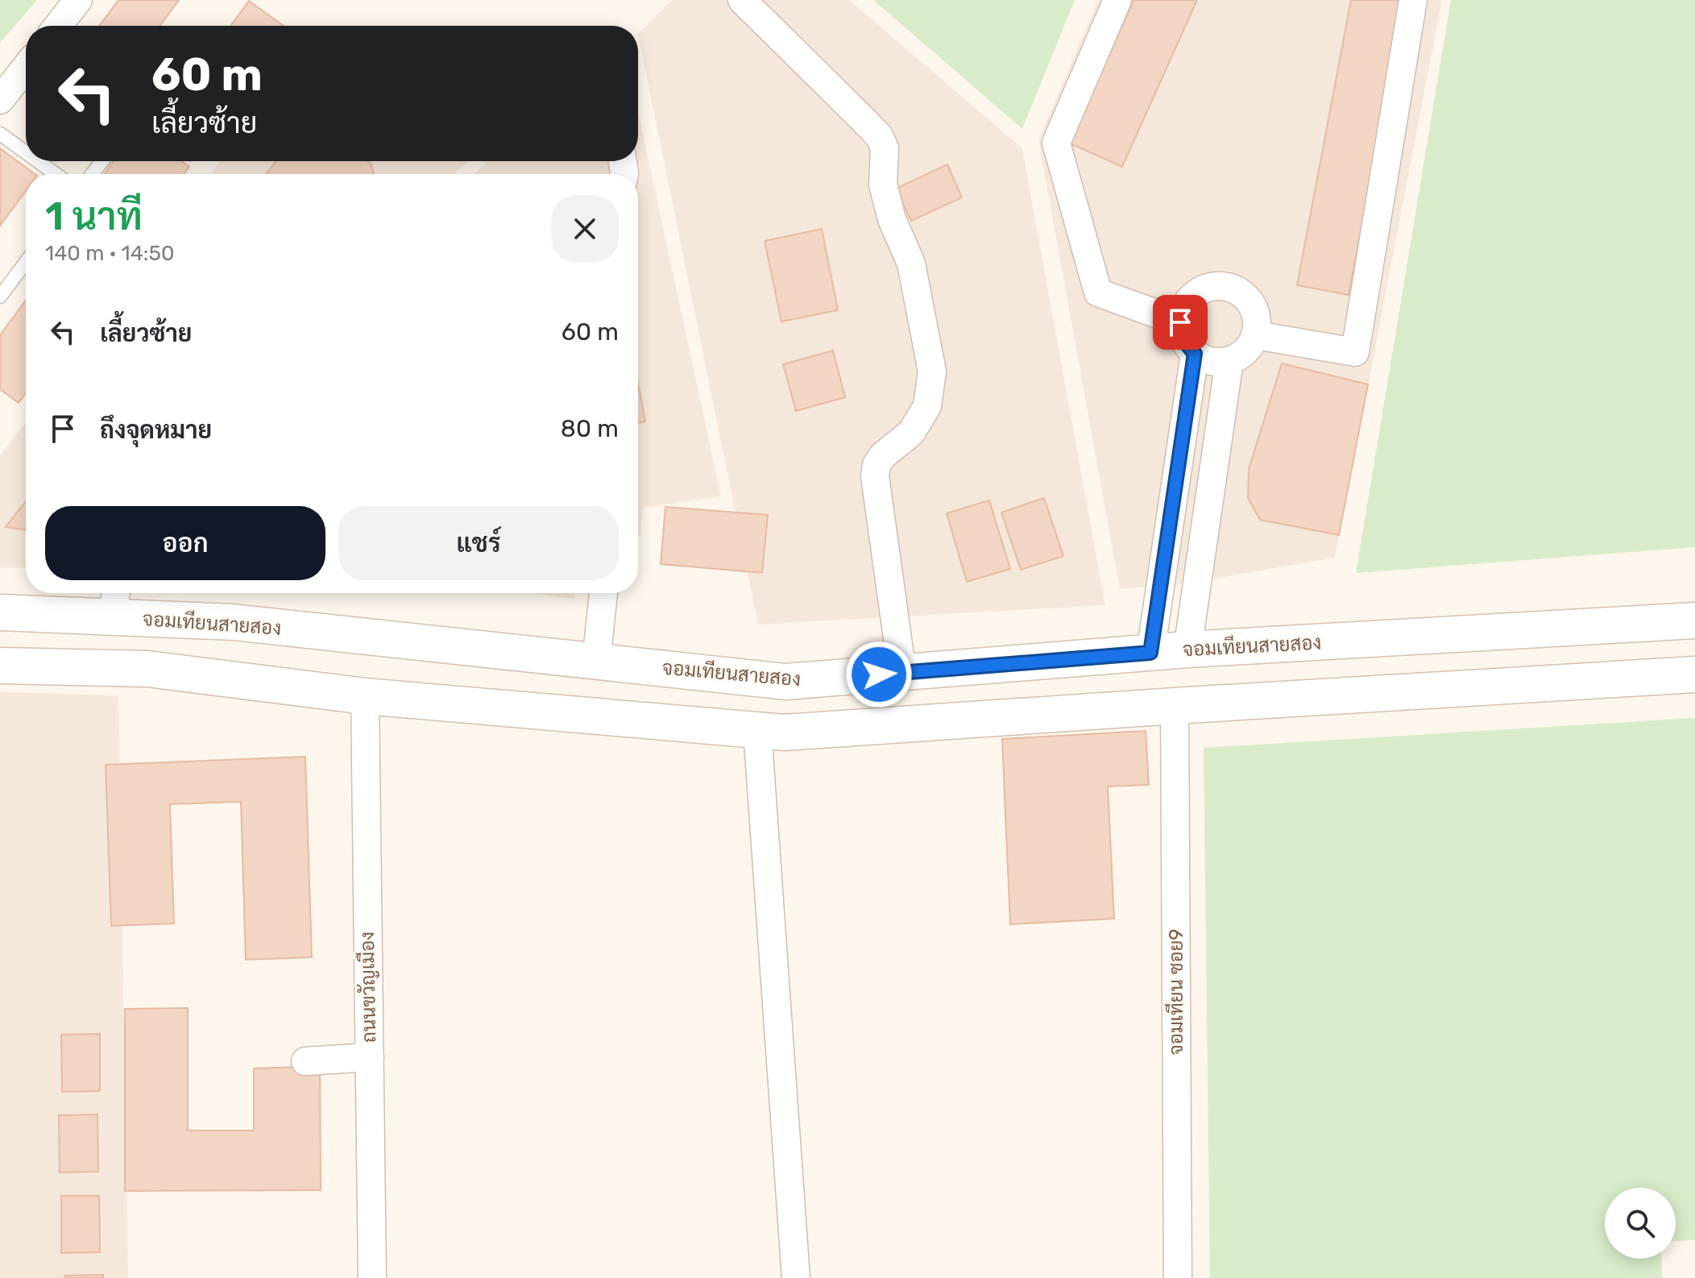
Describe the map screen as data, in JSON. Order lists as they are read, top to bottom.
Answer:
{
  "streets": {
    "main road": ["จอมเทียนสายสอง"],
    "street": ["ถนนขวัญเมือง", "จอมเทียน ซอย9"]
  },
  "page": {
    "turn": ["60 m", "เลี้ยวซ้าย"],
    "heading": ["1 นาที", "140 m · 14:50"],
    "list": [
      {
        "name": "เลี้ยวซ้าย",
        "value": "60 m"
      },
      {
        "name": "ถึงจุดหมาย",
        "value": "80 m"
      }
    ],
    "buttons": ["ออก", "แชร์"]
  }
}
